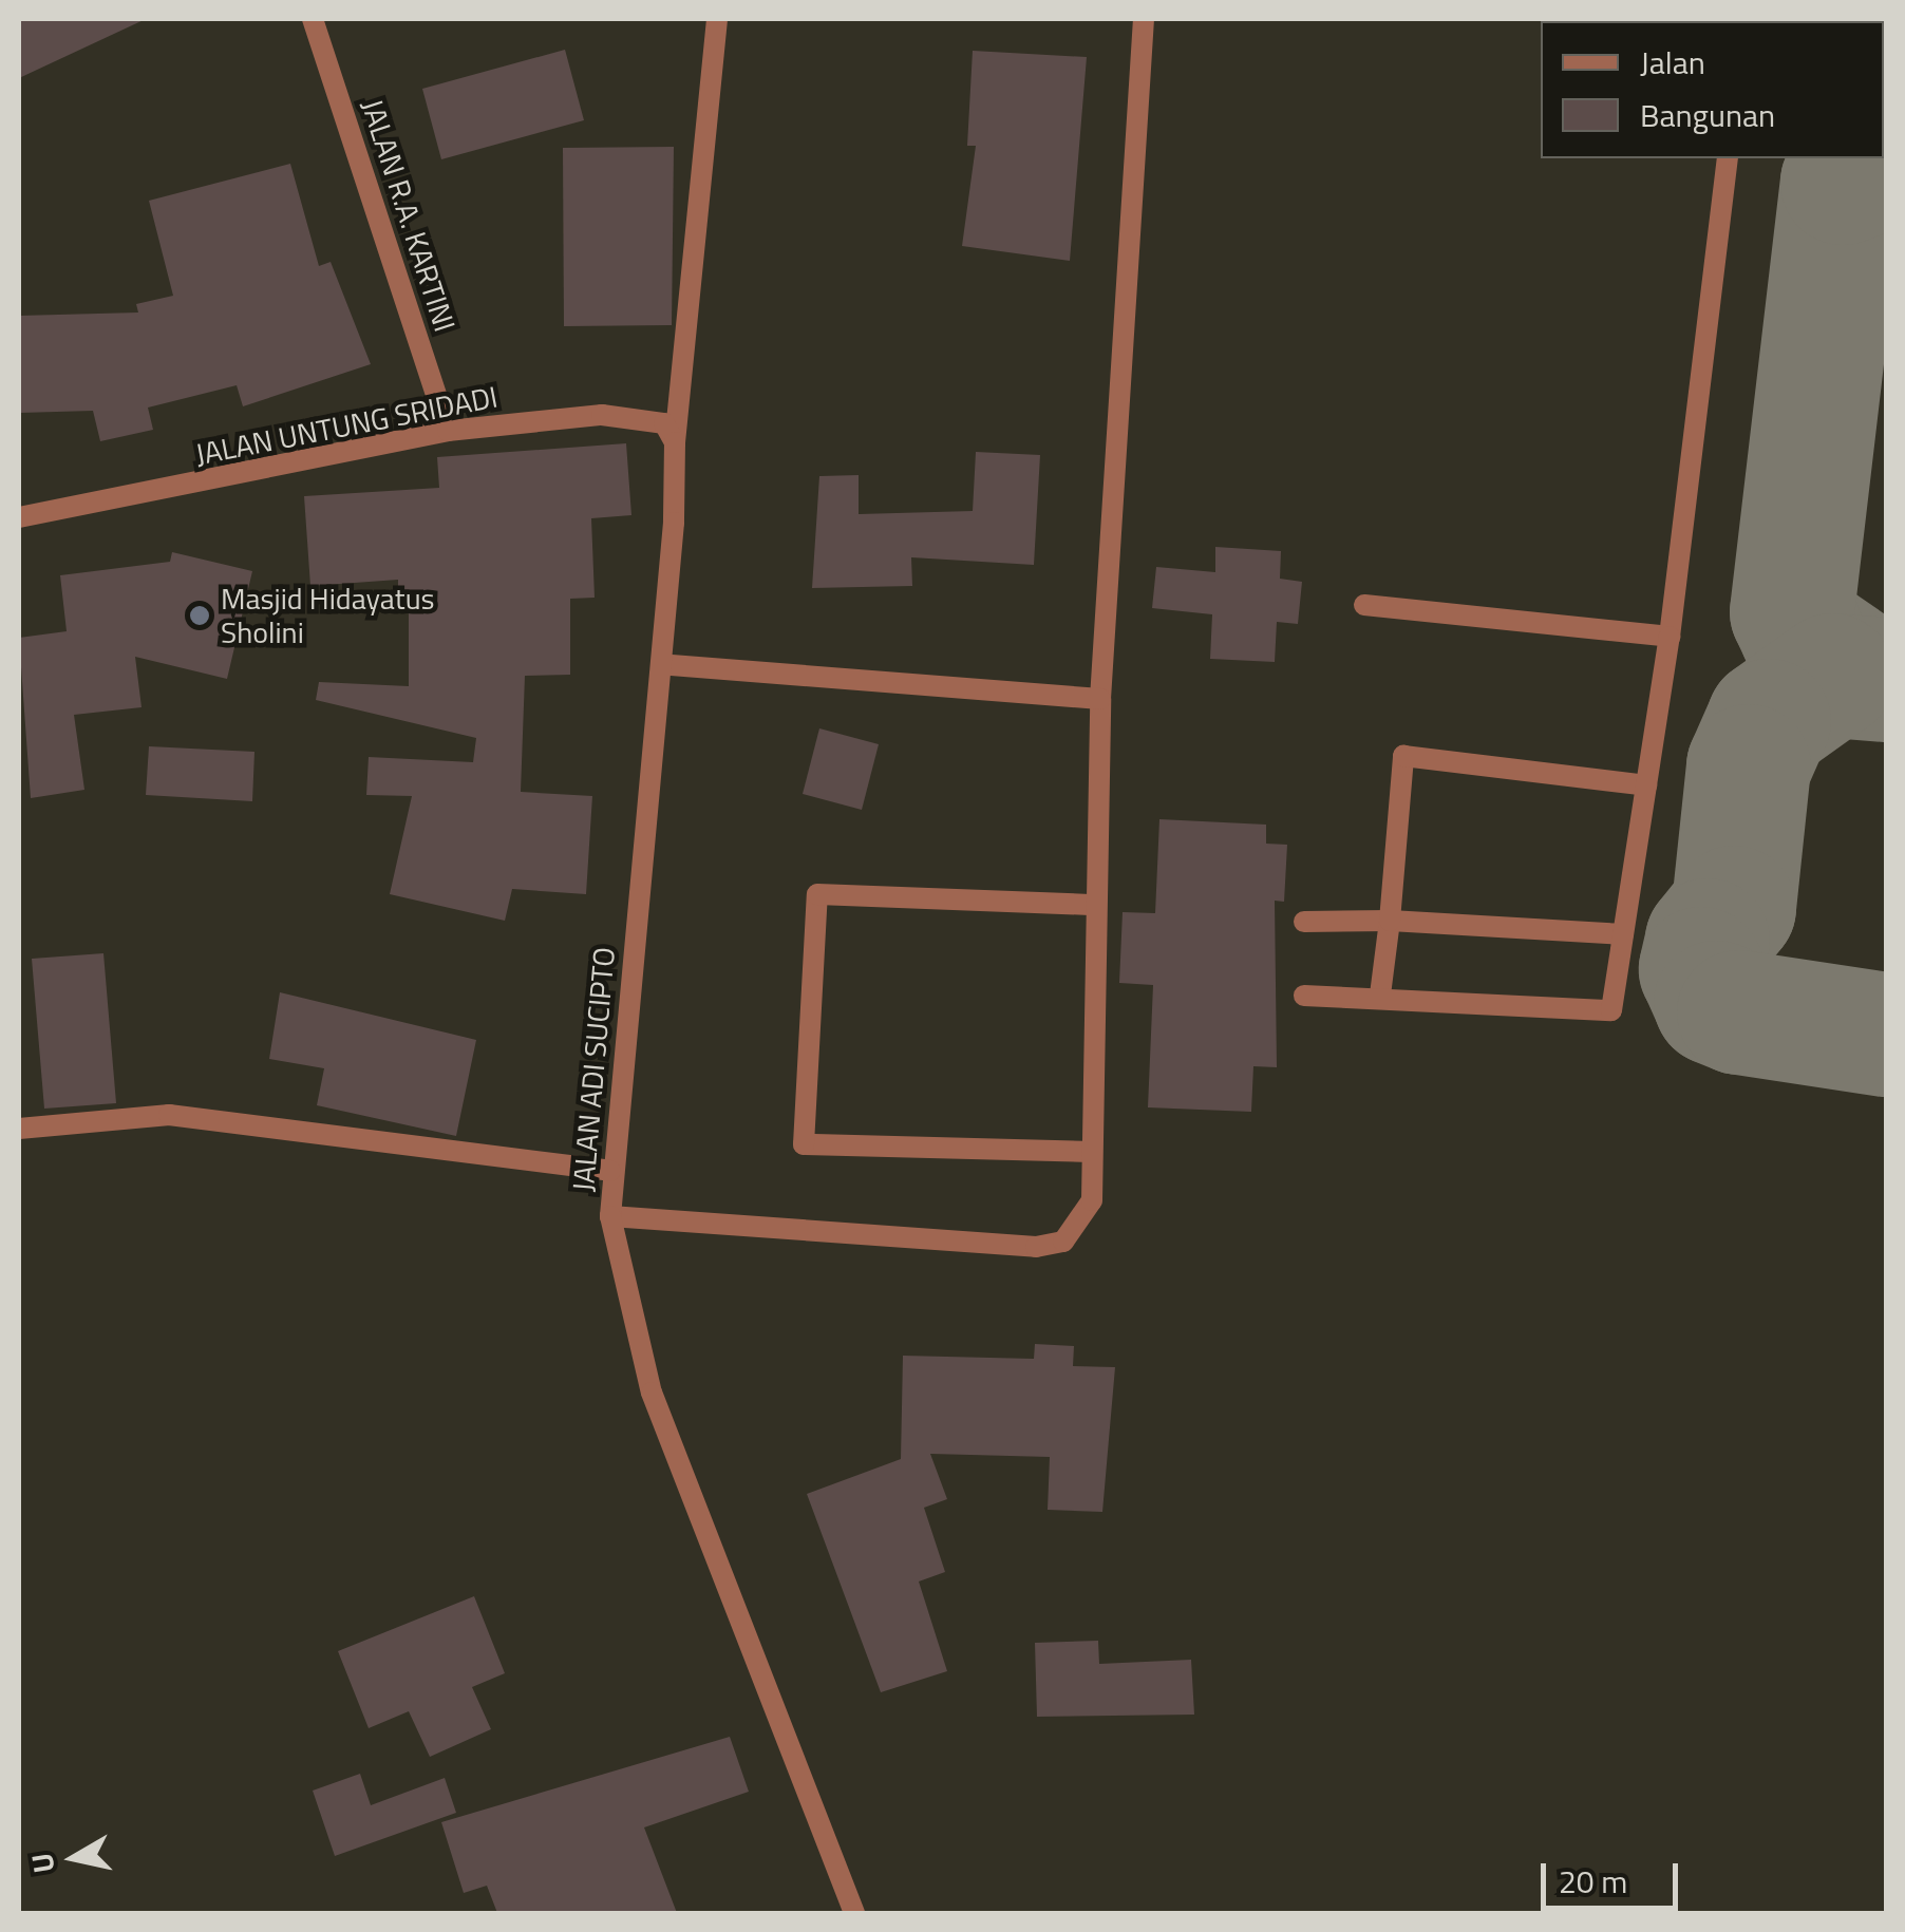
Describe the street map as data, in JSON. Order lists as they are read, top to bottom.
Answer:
{
  "streets": {
    "street": ["JALAN R.A. KARTINI", "JALAN UNTUNG SRIDADI", "JALAN ADI SUCIPTO"]
  },
  "crossings": [
    ["JALAN R.A. KARTINI", "JALAN UNTUNG SRIDADI"],
    ["JALAN UNTUNG SRIDADI", "JALAN ADI SUCIPTO"]
  ],
  "places": ["Masjid Hidayatus Sholini"],
  "legend": ["Jalan", "Bangunan"],
  "scale_bar": "20 m",
  "north": "left"
}
